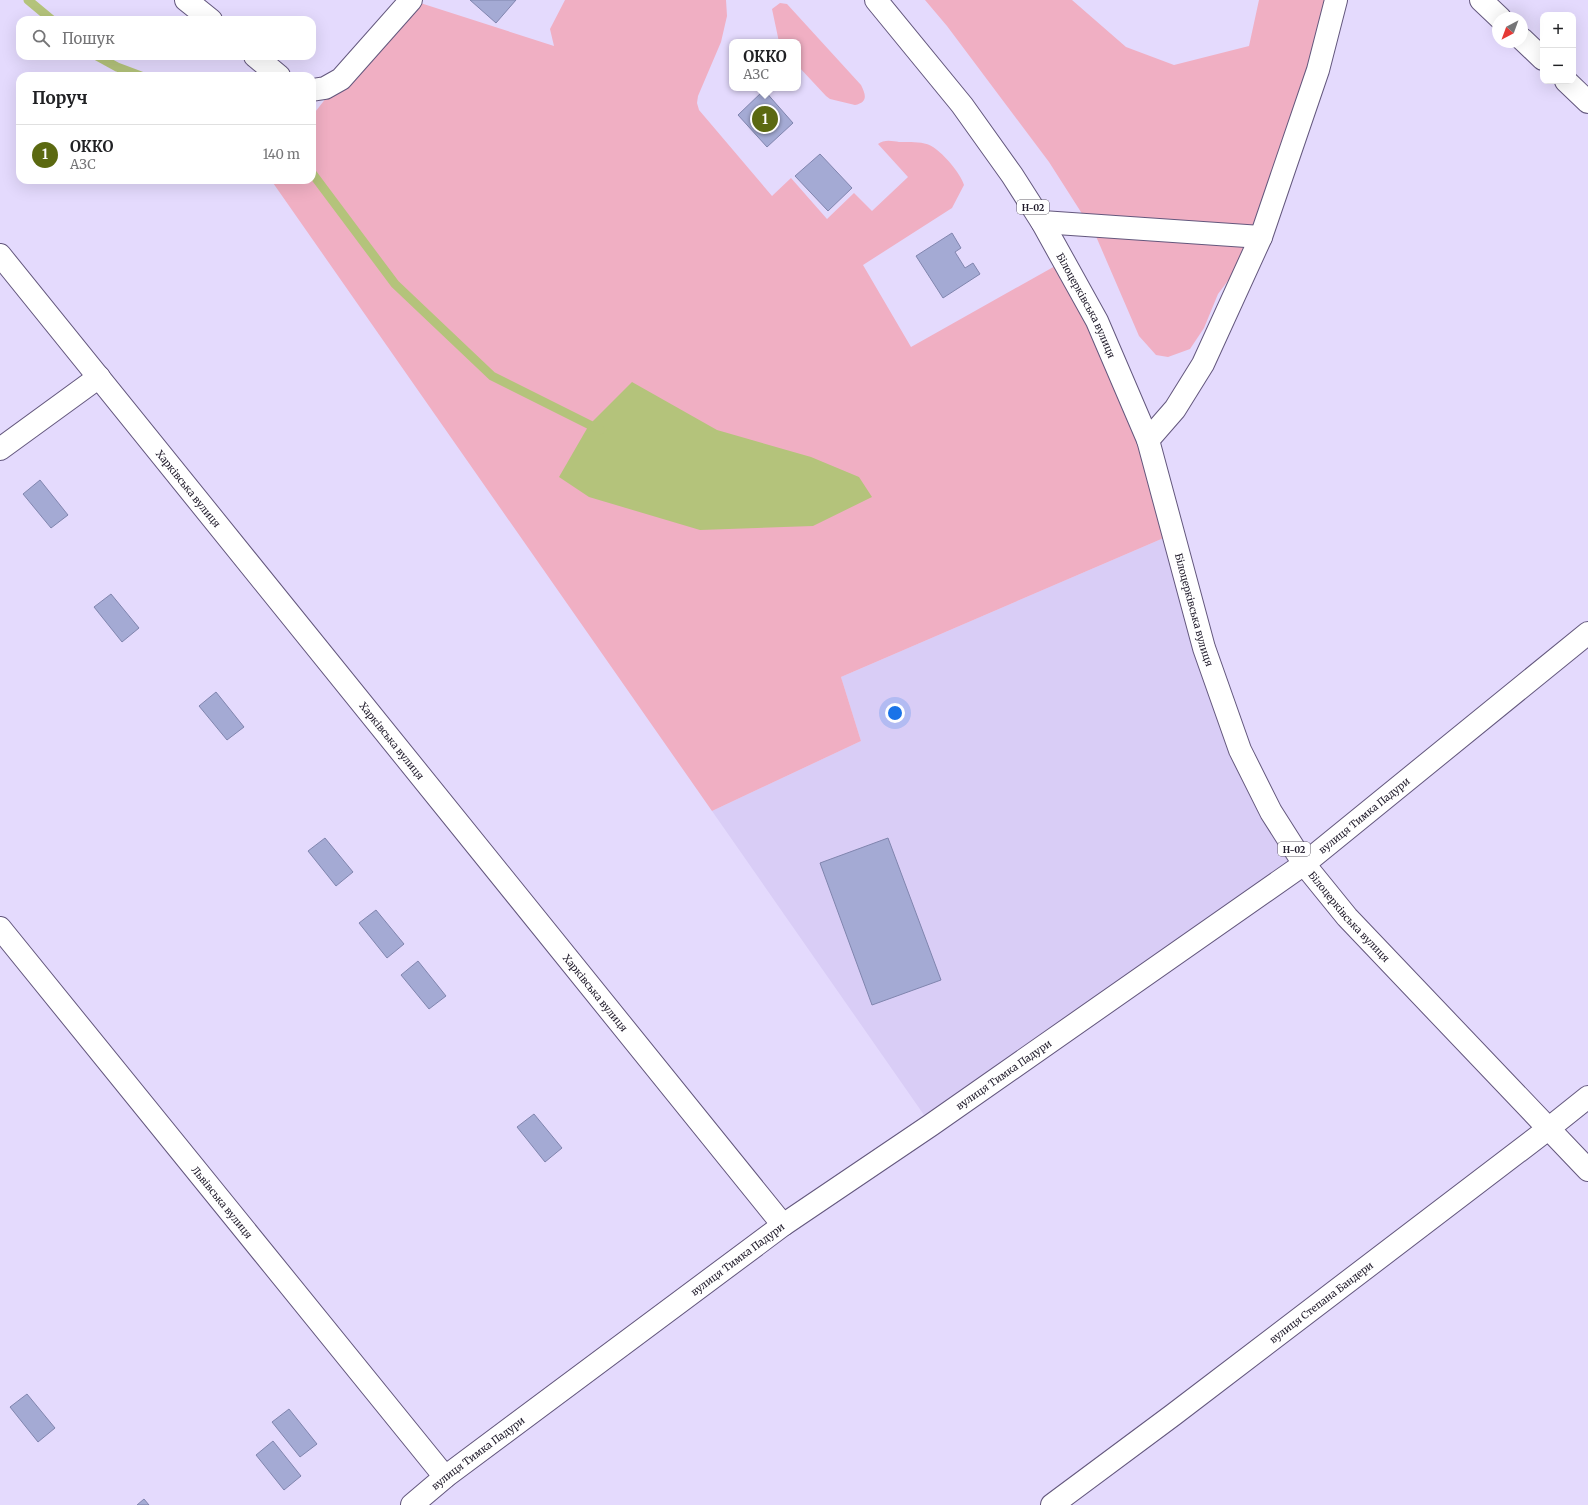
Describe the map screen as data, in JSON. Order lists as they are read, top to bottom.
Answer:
{
  "streets": {
    "street": [
      "Н-02",
      "Білоцерківська вулиця",
      "Харківська вулиця",
      "вулиця Тимка Падури",
      "Львівська вулиця",
      "вулиця Степана Бандери"
    ]
  },
  "crossings": [
    ["Білоцерківська вулиця", "вулиця Тимка Падури"],
    ["Білоцерківська вулиця", "вулиця Степана Бандери"],
    ["Харківська вулиця", "вулиця Тимка Падури"],
    ["вулиця Тимка Падури", "Львівська вулиця"]
  ],
  "north": "bottom left",
  "page": {
    "map_buttons": ["+", "−"],
    "search": "Пошук",
    "popup": ["ОККО", "АЗС"],
    "heading": "Поруч",
    "pins": "1",
    "list": [
      {
        "mark": "1",
        "name": "ОККО",
        "note": "АЗС",
        "value": "140 m"
      }
    ]
  }
}
